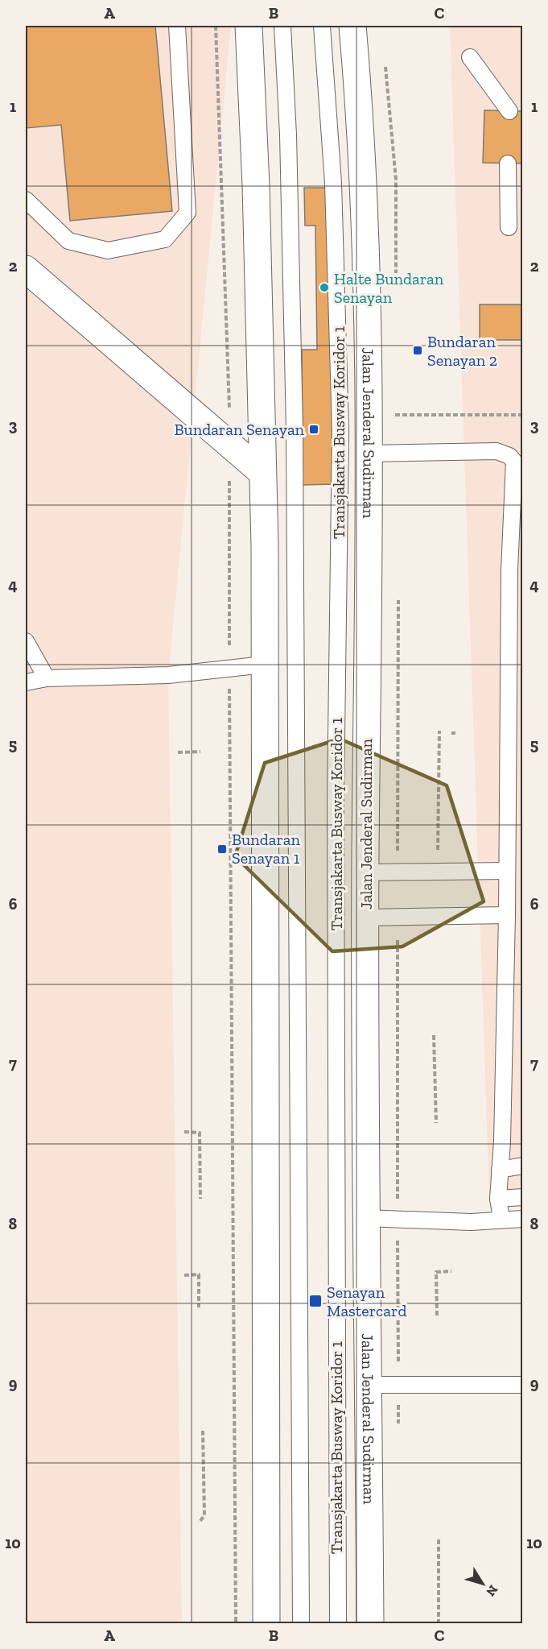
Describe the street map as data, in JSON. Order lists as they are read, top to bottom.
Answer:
{
  "streets": {
    "main road": ["Jalan Jenderal Sudirman"],
    "lane": ["Transjakarta Busway Koridor 1"]
  },
  "places": {
    "other": ["Halte Bundaran Senayan"],
    "transit": [
      "Bundaran Senayan 2",
      "Bundaran Senayan",
      "Bundaran Senayan 1",
      "Senayan Mastercard"
    ]
  },
  "north": "bottom right",
  "grid": {
    "columns": ["A", "B", "C"],
    "rows": [
      "1",
      "2",
      "3",
      "4",
      "5",
      "6",
      "7",
      "8",
      "9",
      "10"
    ]
  }
}
